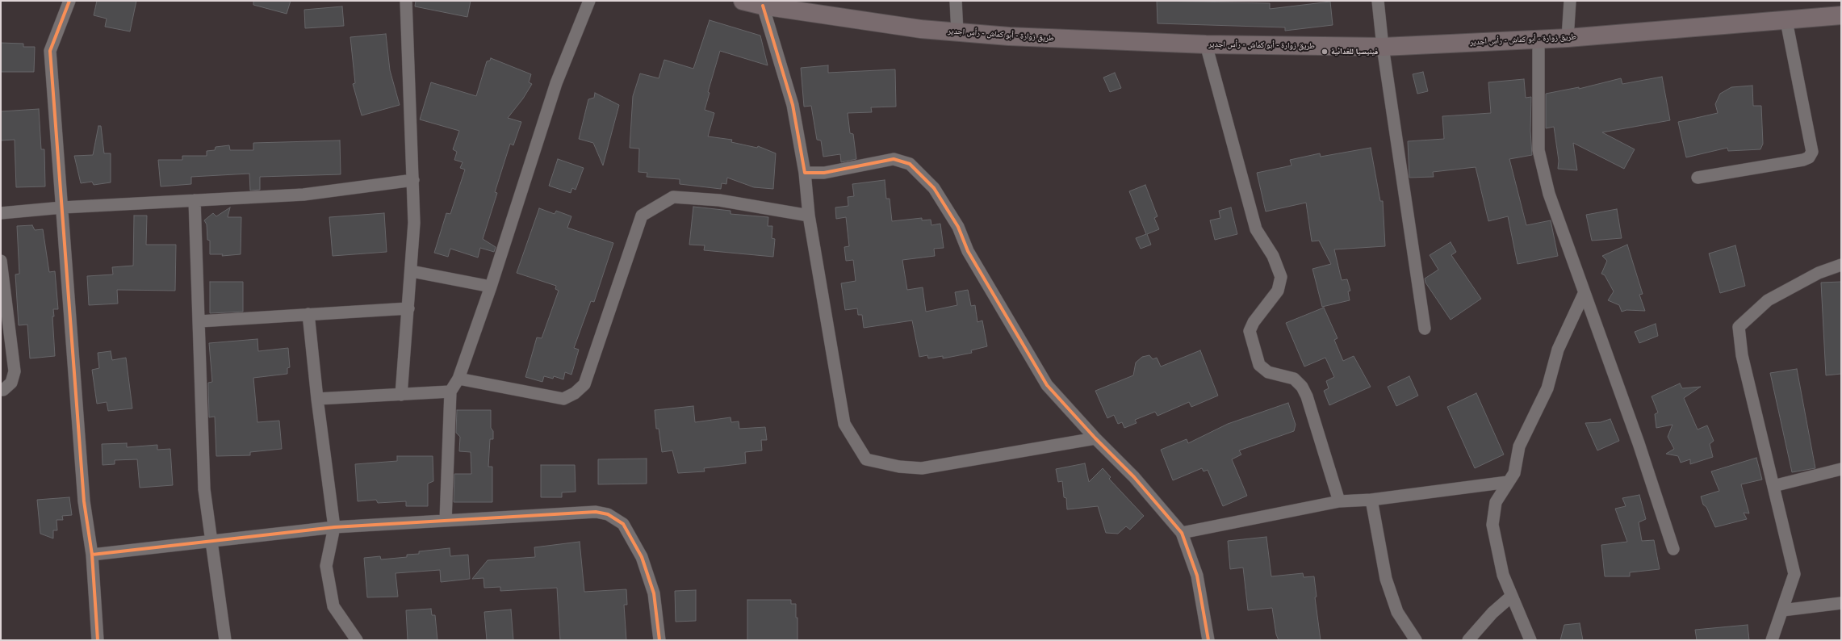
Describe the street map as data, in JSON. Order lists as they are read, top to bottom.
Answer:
{
  "streets": {
    "main road": ["طريق زوارة - أبو كماش - رأس اجدير"]
  },
  "places": ["فينيسيا للغدائية"]
}
